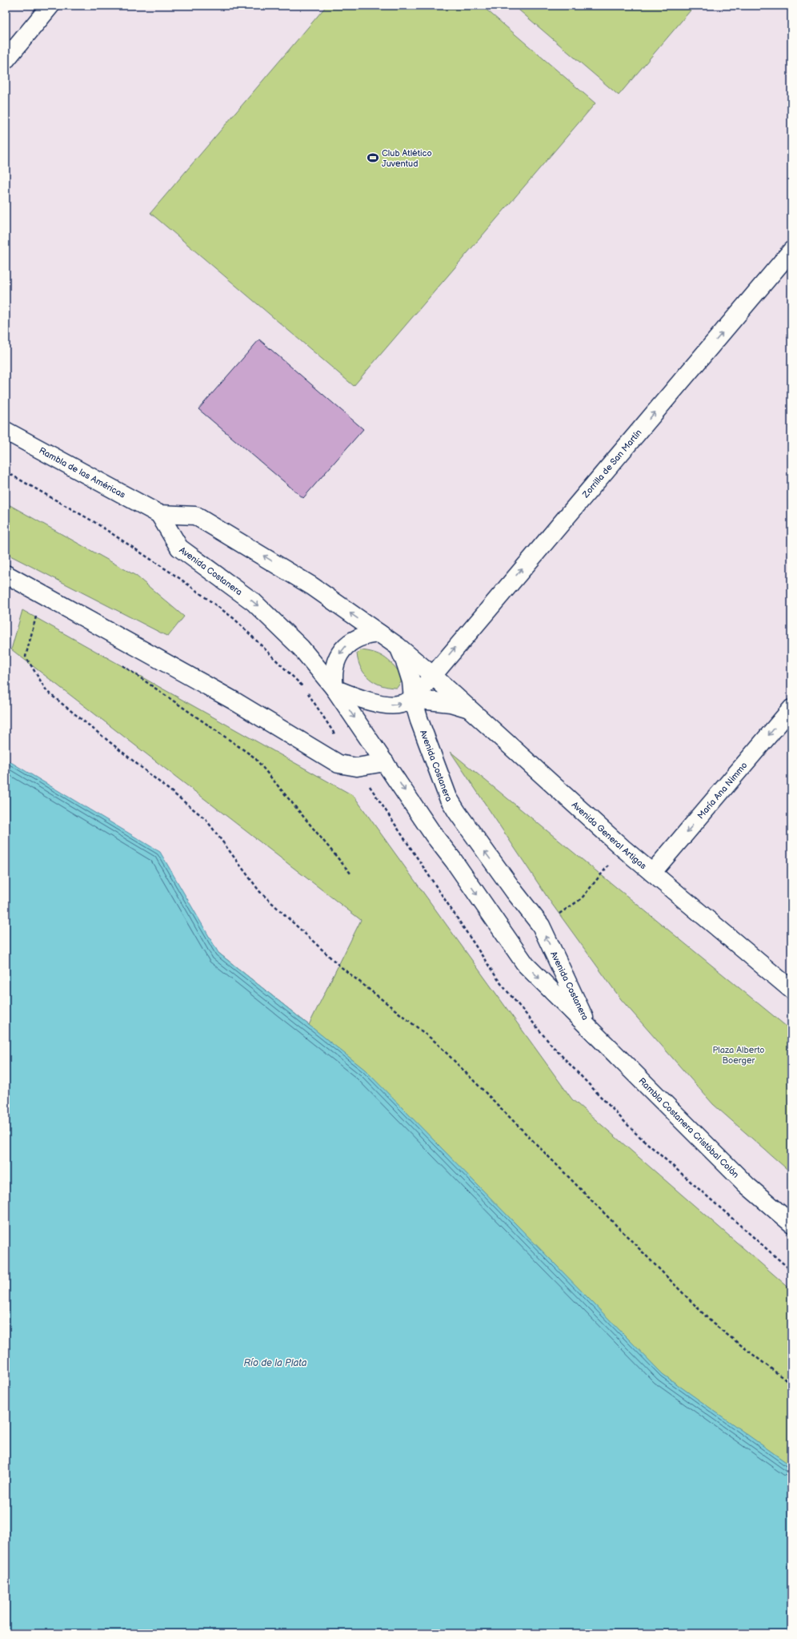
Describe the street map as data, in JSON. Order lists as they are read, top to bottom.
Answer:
{
  "streets": {
    "street": [
      "Zorrilla de San Martín",
      "Rambla de las Américas",
      "Avenida Costanera",
      "María Ana Nimmo",
      "Avenida General Artigas",
      "Rambla Costanera Cristóbal Colón"
    ]
  },
  "crossings": [
    ["Zorrilla de San Martín", "Avenida Costanera"],
    ["Zorrilla de San Martín", "Avenida General Artigas"],
    ["Rambla de las Américas", "Avenida Costanera"],
    ["Avenida Costanera", "Avenida General Artigas"],
    ["Avenida Costanera", "Rambla Costanera Cristóbal Colón"],
    ["María Ana Nimmo", "Avenida General Artigas"]
  ],
  "one_way": ["Zorrilla de San Martín", "María Ana Nimmo"],
  "water": ["Río de la Plata"],
  "parks": ["Plaza Alberto Boerger"],
  "places": {
    "sports": ["Club Atlético Juventud"]
  }
}
